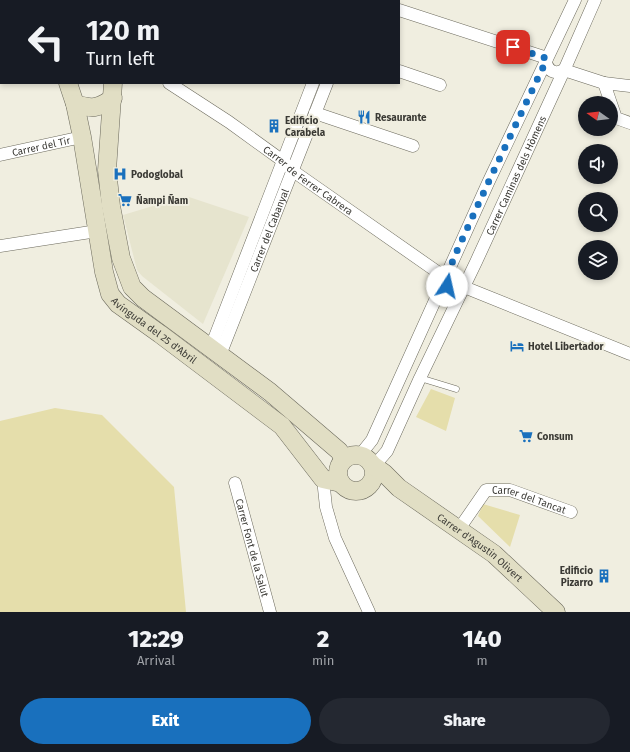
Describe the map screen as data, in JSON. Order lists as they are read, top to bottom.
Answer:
{
  "streets": {
    "street": [
      "Carrer del Tir",
      "Carrer Caminas dels Hòmens",
      "Carrer de Ferrer Cabrera",
      "Carrer del Cabanyal",
      "Avinguda del 25 d'Abril",
      "Carrer del Tancat",
      "Carrer d'Agustin Olivert",
      "Carrer Font de la Salut"
    ]
  },
  "crossings": [
    ["Carrer del Tir", "Avinguda del 25 d'Abril"],
    ["Carrer Caminas dels Hòmens", "Carrer de Ferrer Cabrera"],
    ["Carrer Caminas dels Hòmens", "Avinguda del 25 d'Abril"],
    ["Carrer Caminas dels Hòmens", "Carrer d'Agustin Olivert"],
    ["Carrer de Ferrer Cabrera", "Carrer del Cabanyal"],
    ["Carrer del Cabanyal", "Avinguda del 25 d'Abril"],
    ["Avinguda del 25 d'Abril", "Carrer d'Agustin Olivert"],
    ["Carrer del Tancat", "Carrer d'Agustin Olivert"]
  ],
  "places": {
    "restaurant": ["Resaurante"],
    "building": ["Edificio Carabela", "Edificio Pizarro"],
    "hospital": ["Podoglobal"],
    "supermarket": ["Ñampi Ñam", "Consum"],
    "hotel": ["Hotel Libertador"]
  },
  "north": "left",
  "page": {
    "turn": ["120 m", "Turn left"],
    "eta": [
      "12:29",
      "Arrival",
      "2",
      "min",
      "140",
      "m"
    ],
    "buttons": ["Exit", "Share"]
  }
}
